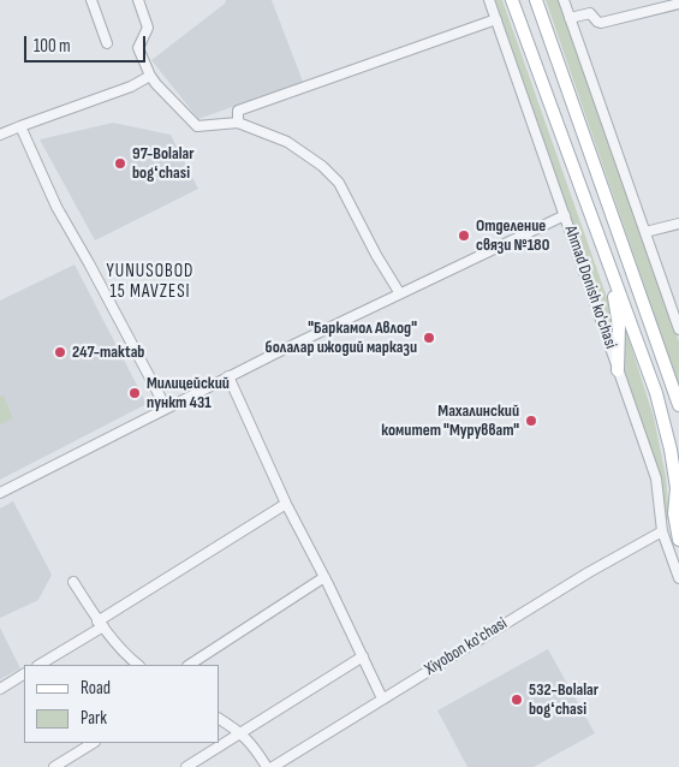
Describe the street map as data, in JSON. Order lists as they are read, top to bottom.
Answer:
{
  "streets": {
    "main road": ["Ahmad Donish ko'chasi"],
    "street": ["Xiyobon ko'chasi"]
  },
  "crossings": [
    ["Ahmad Donish ko'chasi", "Xiyobon ko'chasi"]
  ],
  "districts": ["YUNUSOBOD 15 MAVZESI"],
  "places": [
    "97-Bolalar bogʻchasi",
    "Отделение связи №180",
    "\"Баркамол Авлод\" болалар ижодий маркази",
    "247-maktab",
    "Милицейский пункт 431",
    "Махалинский комитет \"Мурувват\"",
    "532-Bolalar bogʻchasi"
  ],
  "legend": ["Road", "Park"],
  "scale_bar": "100 m"
}
